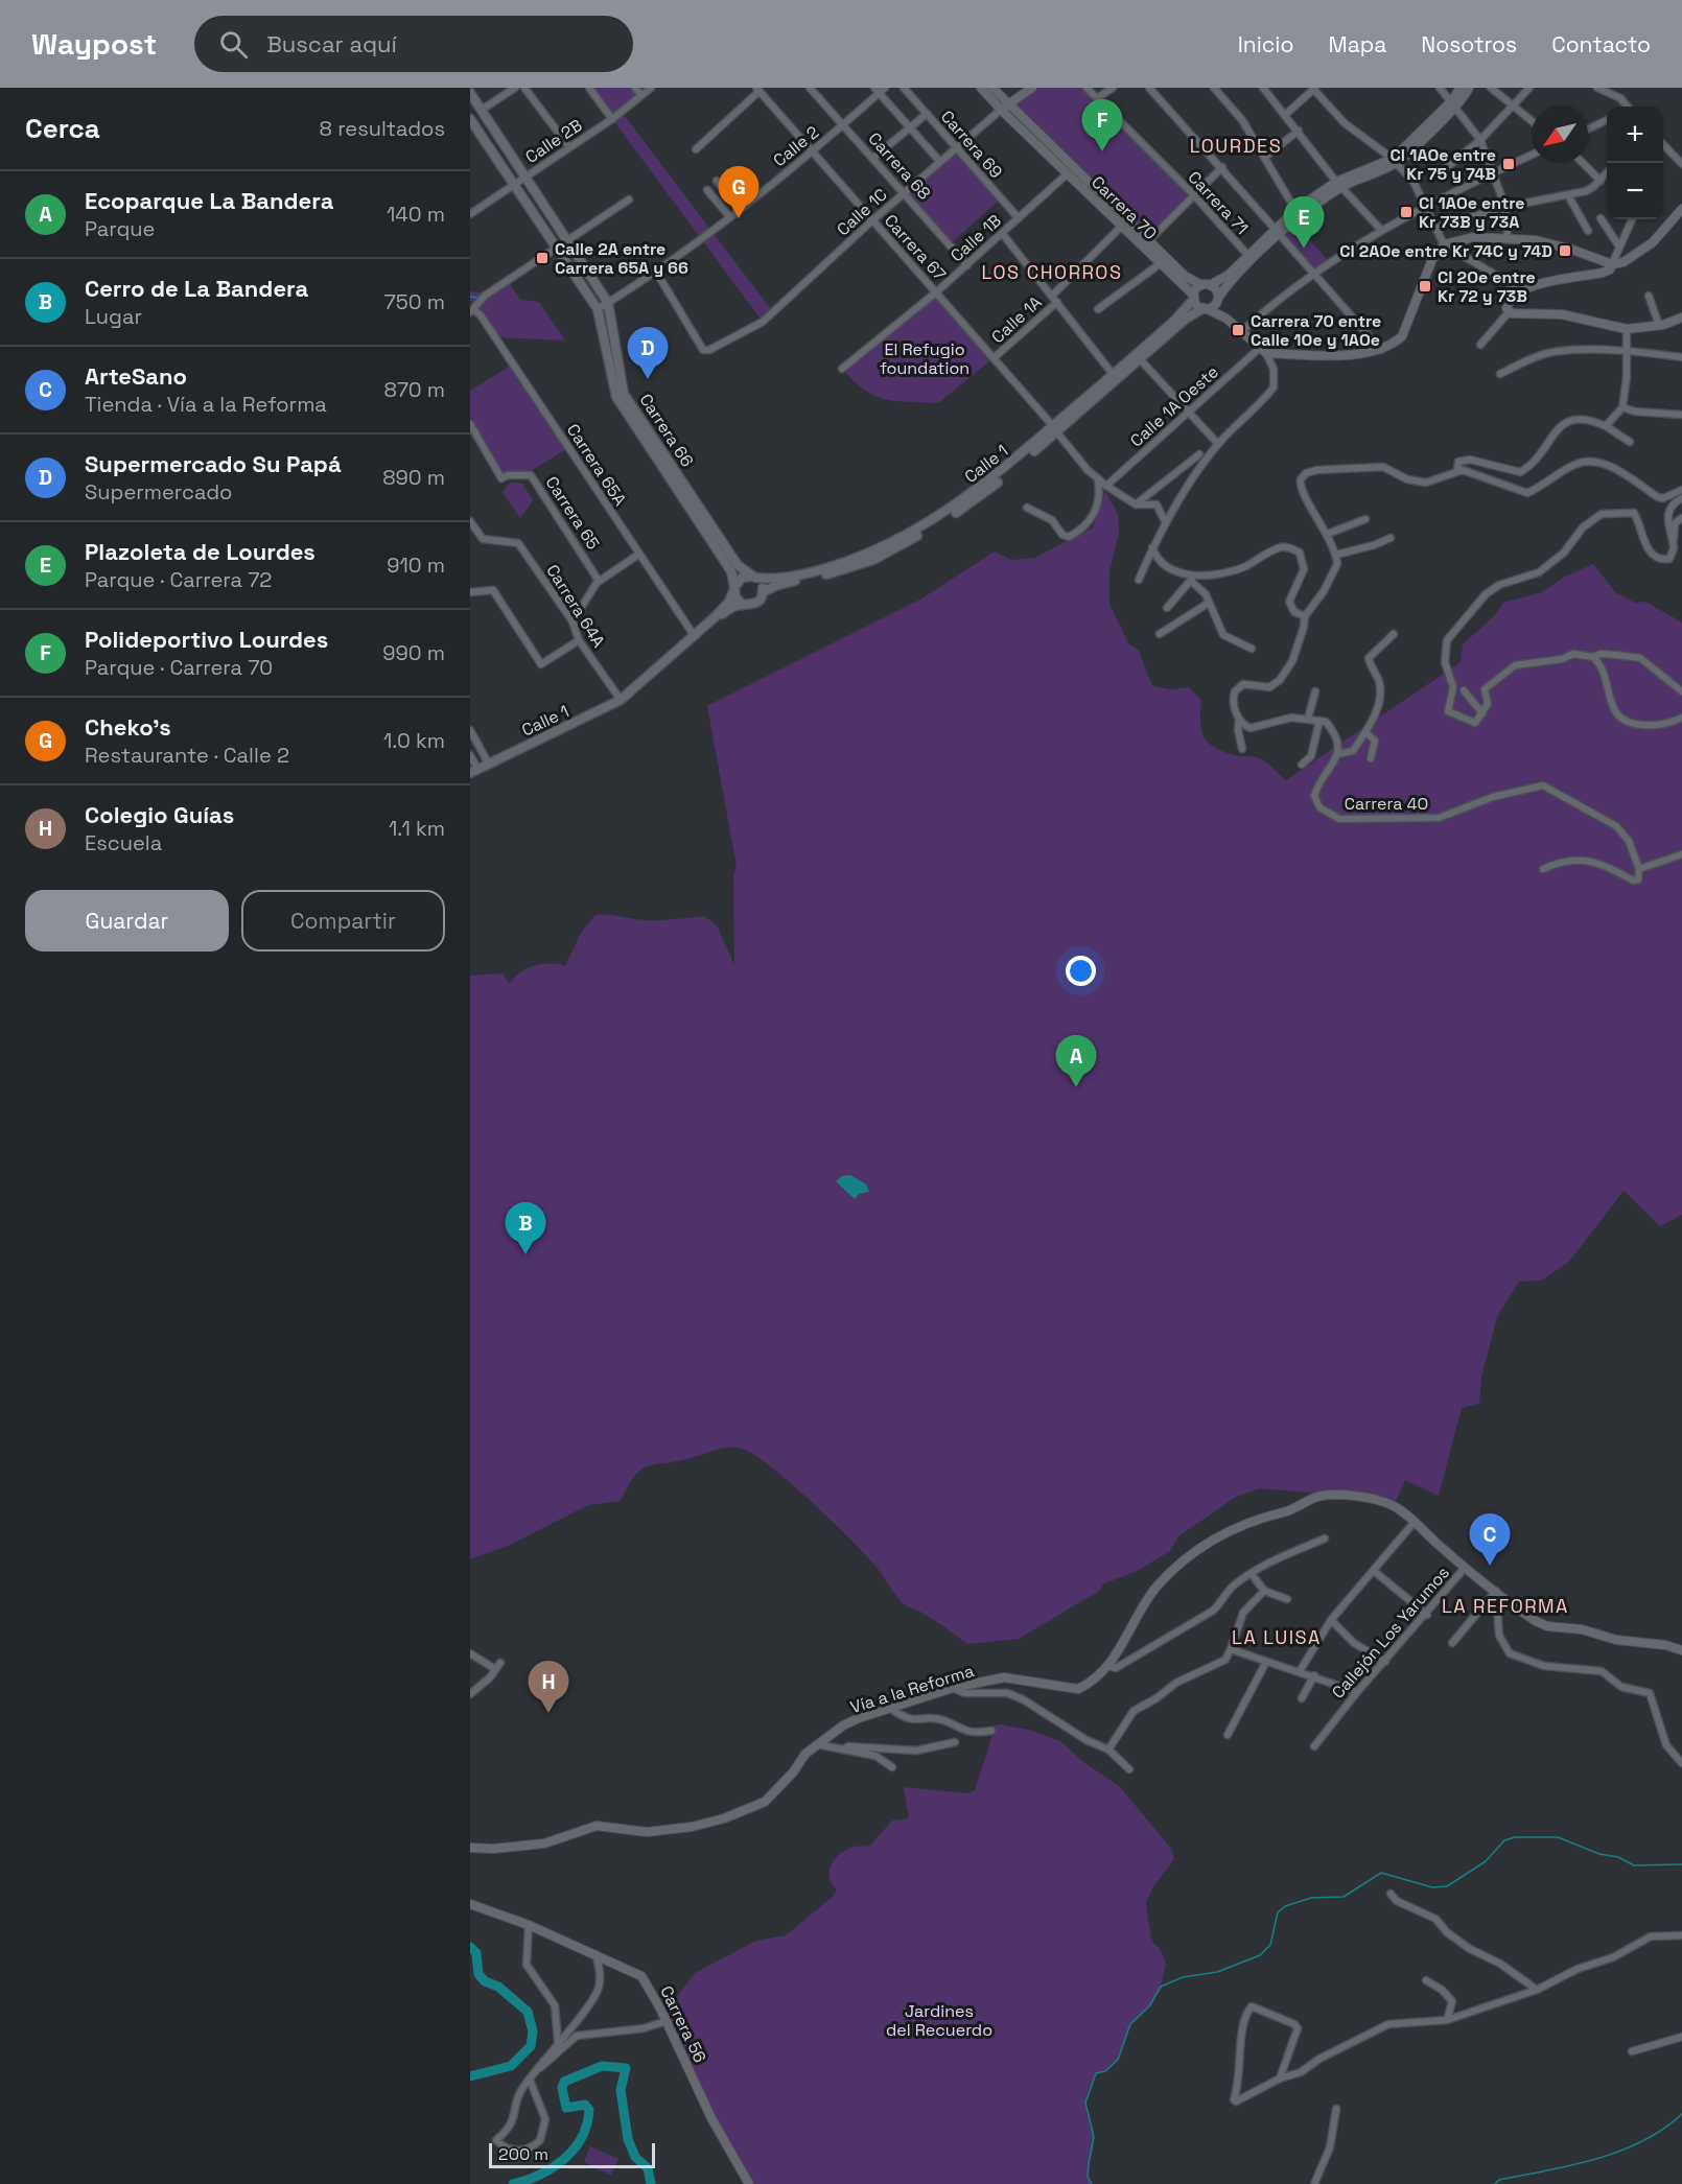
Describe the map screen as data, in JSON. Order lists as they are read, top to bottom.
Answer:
{
  "streets": {
    "main road": ["Carrera 66", "Calle 1"],
    "street": [
      "Calle 2B",
      "Carrera 69",
      "Calle 2",
      "Carrera 68",
      "Carrera 71",
      "Carrera 70",
      "Calle 1C",
      "Calle 1B",
      "Carrera 67",
      "Calle 1A",
      "Calle 1A Oeste",
      "Carrera 65A",
      "Carrera 65",
      "Carrera 64A",
      "Carrera 4O",
      "Callejón Los Yarumos",
      "Vía a la Reforma",
      "Carrera 56"
    ]
  },
  "crossings": [
    ["Calle 2B", "Carrera 66"],
    ["Carrera 69", "Calle 1C"],
    ["Carrera 69", "Calle 1B"],
    ["Calle 2", "Carrera 68"],
    ["Calle 2", "Calle 1C"],
    ["Calle 2", "Carrera 67"],
    ["Calle 2", "Carrera 66"],
    ["Carrera 68", "Calle 1C"],
    ["Carrera 68", "Calle 1B"],
    ["Carrera 70", "Calle 1C"],
    ["Carrera 70", "Calle 1B"],
    ["Carrera 70", "Calle 1A"],
    ["Carrera 70", "Calle 1"],
    ["Calle 1C", "Carrera 67"],
    ["Calle 1B", "Carrera 67"],
    ["Carrera 67", "Calle 1A"],
    ["Carrera 67", "Calle 1A Oeste"],
    ["Carrera 67", "Calle 1"],
    ["Carrera 66", "Calle 1"],
    ["Calle 1", "Carrera 65A"],
    ["Calle 1", "Carrera 64A"],
    ["Callejón Los Yarumos", "Vía a la Reforma"]
  ],
  "districts": [
    "LOURDES",
    "LOS CHORROS",
    "LA REFORMA",
    "LA LUISA"
  ],
  "parks": ["El Refugio foundation", "Jardines del Recuerdo"],
  "places": {
    "transit": [
      "Cl 1AOe entre Kr 75 y 74B",
      "Cl 1AOe entre Kr 73B y 73A",
      "Cl 2AOe entre Kr 74C y 74D",
      "Calle 2A entre Carrera 65A y 66",
      "Cl 2Oe entre Kr 72 y 73B",
      "Carrera 70 entre Calle 1Oe y 1AOe"
    ]
  },
  "scale_bar": "200 m",
  "north": "bottom left",
  "page": {
    "header": "Waypost",
    "search": "Buscar aquí",
    "nav": [
      "Inicio",
      "Mapa",
      "Nosotros",
      "Contacto"
    ],
    "heading": ["Cerca", "8 resultados"],
    "pins": [
      "F",
      "G",
      "E",
      "D",
      "A",
      "B",
      "C",
      "H"
    ],
    "map_buttons": ["+", "−"],
    "list": [
      {
        "mark": "A",
        "name": "Ecoparque La Bandera",
        "note": "Parque",
        "value": "140 m"
      },
      {
        "mark": "B",
        "name": "Cerro de La Bandera",
        "note": "Lugar",
        "value": "750 m"
      },
      {
        "mark": "C",
        "name": "ArteSano",
        "note": "Tienda · Vía a la Reforma",
        "value": "870 m"
      },
      {
        "mark": "D",
        "name": "Supermercado Su Papá",
        "note": "Supermercado",
        "value": "890 m"
      },
      {
        "mark": "E",
        "name": "Plazoleta de Lourdes",
        "note": "Parque · Carrera 72",
        "value": "910 m"
      },
      {
        "mark": "F",
        "name": "Polideportivo Lourdes",
        "note": "Parque · Carrera 70",
        "value": "990 m"
      },
      {
        "mark": "G",
        "name": "Cheko's",
        "note": "Restaurante · Calle 2",
        "value": "1.0 km"
      },
      {
        "mark": "H",
        "name": "Colegio Guías",
        "note": "Escuela",
        "value": "1.1 km"
      }
    ],
    "buttons": ["Guardar", "Compartir"],
    "scale": "200 m"
  }
}
